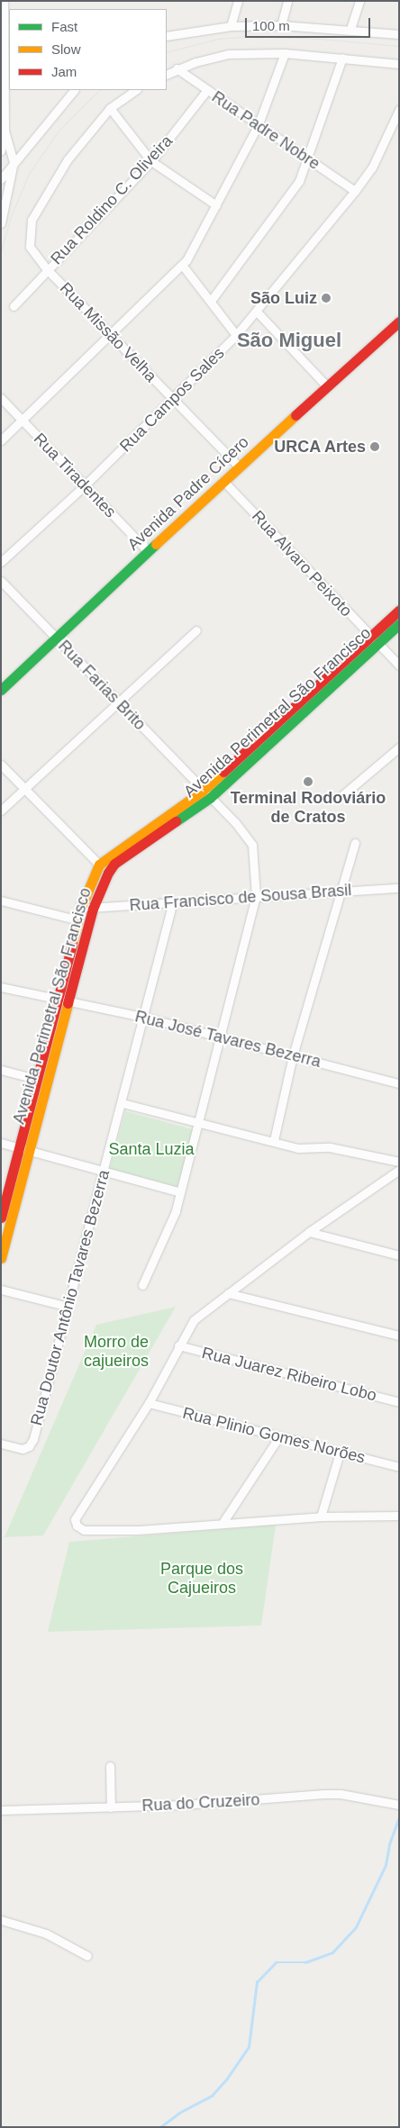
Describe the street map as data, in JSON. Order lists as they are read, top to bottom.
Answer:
{
  "streets": {
    "main road": ["Avenida Padre Cícero", "Avenida Perimetral São Francisco"],
    "street": [
      "Rua Padre Nobre",
      "Rua Roldino C. Oliveira",
      "Rua Missão Velha",
      "Rua Campos Sales",
      "Rua Tiradentes",
      "Rua Alvaro Peixoto",
      "Rua Farias Brito",
      "Rua Francisco de Sousa Brasil",
      "Rua José Tavares Bezerra",
      "Rua Doutor Antônio Tavares Bezerra",
      "Rua Juarez Ribeiro Lobo",
      "Rua Plinio Gomes Norões",
      "Rua do Cruzeiro"
    ]
  },
  "crossings": [
    ["Rua Padre Nobre", "Rua Roldino C. Oliveira"],
    ["Rua Padre Nobre", "Rua Campos Sales"],
    ["Rua Roldino C. Oliveira", "Rua Missão Velha"],
    ["Rua Missão Velha", "Rua Campos Sales"],
    ["Rua Missão Velha", "Avenida Padre Cícero"],
    ["Rua Campos Sales", "Rua Tiradentes"],
    ["Rua Tiradentes", "Avenida Padre Cícero"],
    ["Avenida Padre Cícero", "Rua Alvaro Peixoto"],
    ["Avenida Padre Cícero", "Rua Farias Brito"],
    ["Rua Alvaro Peixoto", "Avenida Perimetral São Francisco"],
    ["Rua Farias Brito", "Avenida Perimetral São Francisco"],
    ["Rua Farias Brito", "Rua Francisco de Sousa Brasil"],
    ["Rua Farias Brito", "Rua José Tavares Bezerra"],
    ["Avenida Perimetral São Francisco", "Rua Francisco de Sousa Brasil"],
    ["Avenida Perimetral São Francisco", "Rua José Tavares Bezerra"],
    ["Rua Francisco de Sousa Brasil", "Rua Doutor Antônio Tavares Bezerra"],
    ["Rua José Tavares Bezerra", "Rua Doutor Antônio Tavares Bezerra"]
  ],
  "districts": ["São Miguel"],
  "parks": ["Santa Luzia", "Morro de cajueiros", "Parque dos Cajueiros"],
  "places": ["São Luiz", "URCA Artes", "Terminal Rodoviário de Cratos"],
  "legend": ["Fast", "Slow", "Jam"],
  "scale_bar": "100 m"
}
